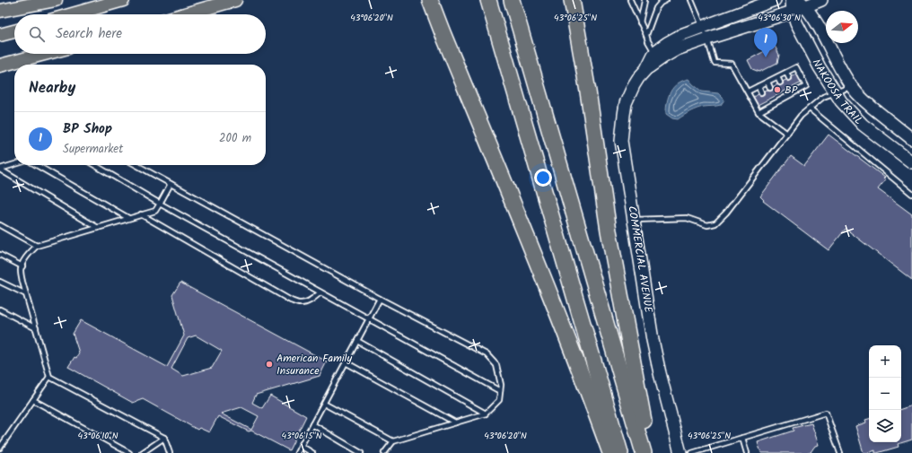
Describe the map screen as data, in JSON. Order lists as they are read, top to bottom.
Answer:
{
  "streets": {
    "street": ["NAKOOSA TRAIL", "COMMERCIAL AVENUE"]
  },
  "crossings": [
    ["NAKOOSA TRAIL", "COMMERCIAL AVENUE"]
  ],
  "places": ["BP", "American Family Insurance"],
  "north": "right",
  "page": {
    "search": "Search here",
    "pins": "1",
    "heading": "Nearby",
    "list": [
      {
        "mark": "1",
        "name": "BP Shop",
        "note": "Supermarket",
        "value": "200 m"
      }
    ],
    "map_buttons": ["+", "−"]
  },
  "coordinates": [
    "43°06'20\"N",
    "43°06'25\"N",
    "43°06'30\"N",
    "43°06'10\"N",
    "43°06'15\"N"
  ]
}
